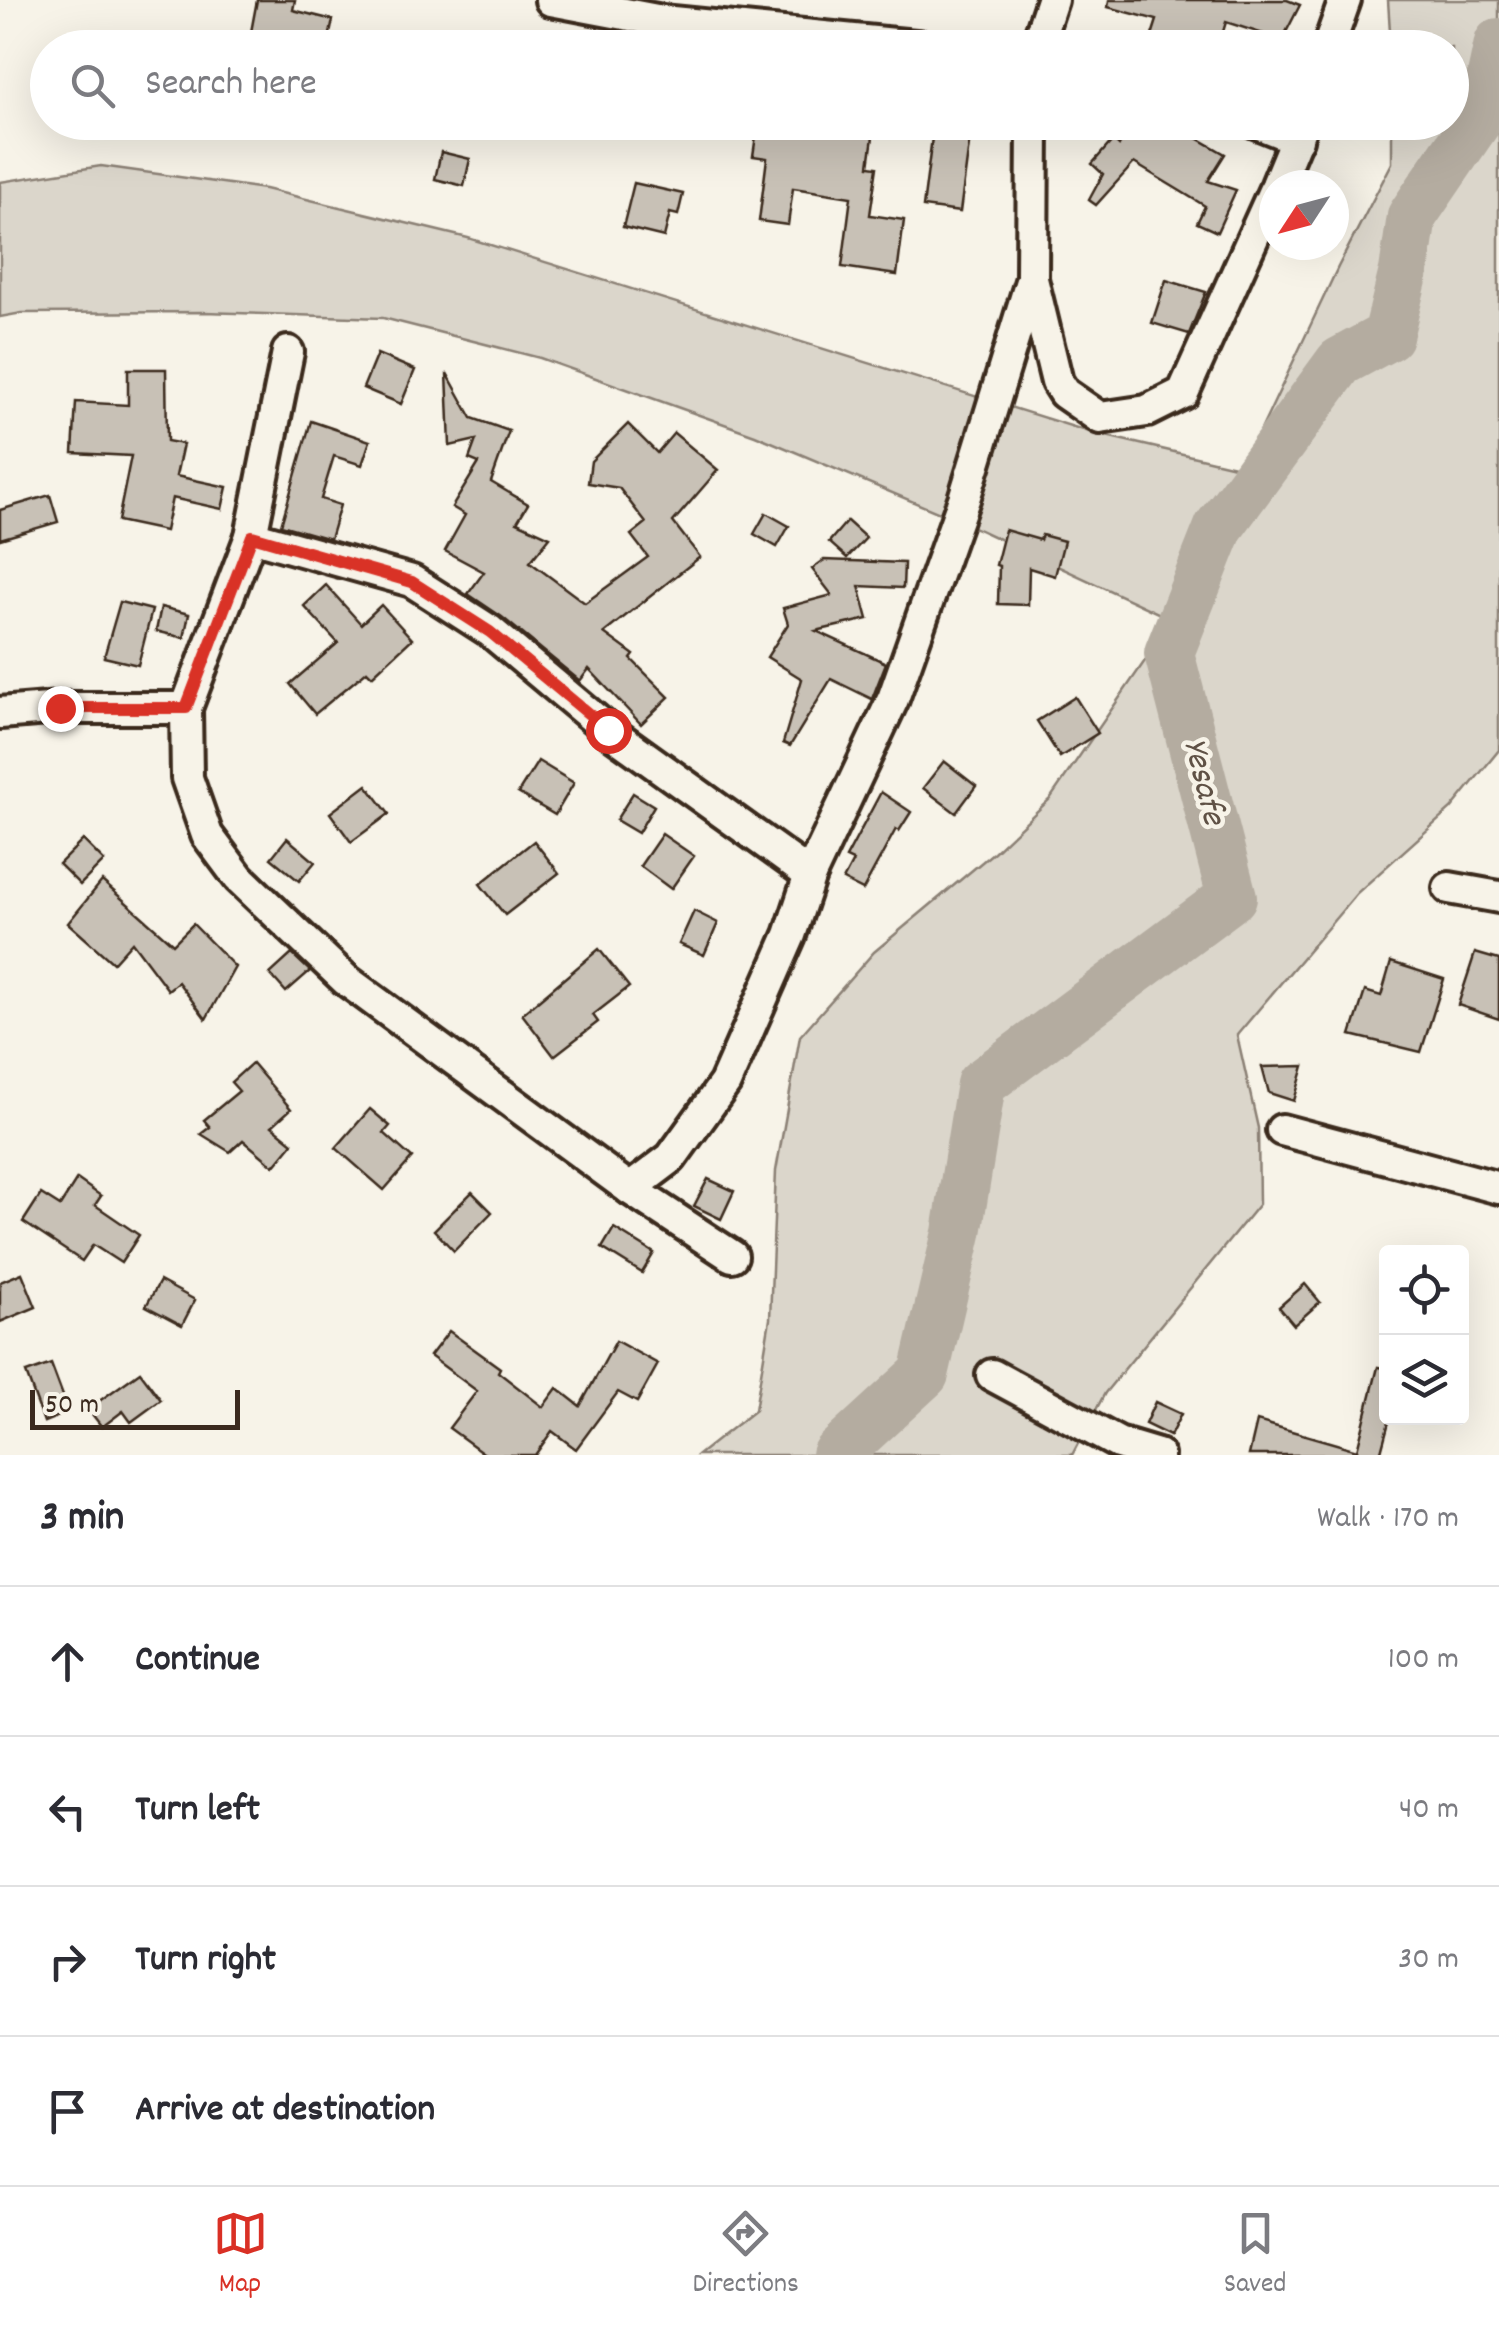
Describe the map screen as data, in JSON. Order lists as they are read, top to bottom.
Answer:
{
  "water": ["Yesafe"],
  "scale_bar": "50 m",
  "north": "bottom left",
  "page": {
    "search": "Search here",
    "scale": "50 m",
    "heading": ["3 min", "Walk · 170 m"],
    "list": [
      ["Continue", "100 m"],
      ["Turn left", "40 m"],
      ["Turn right", "30 m"],
      "Arrive at destination"
    ],
    "nav": ["Map", "Directions", "Saved"]
  }
}
